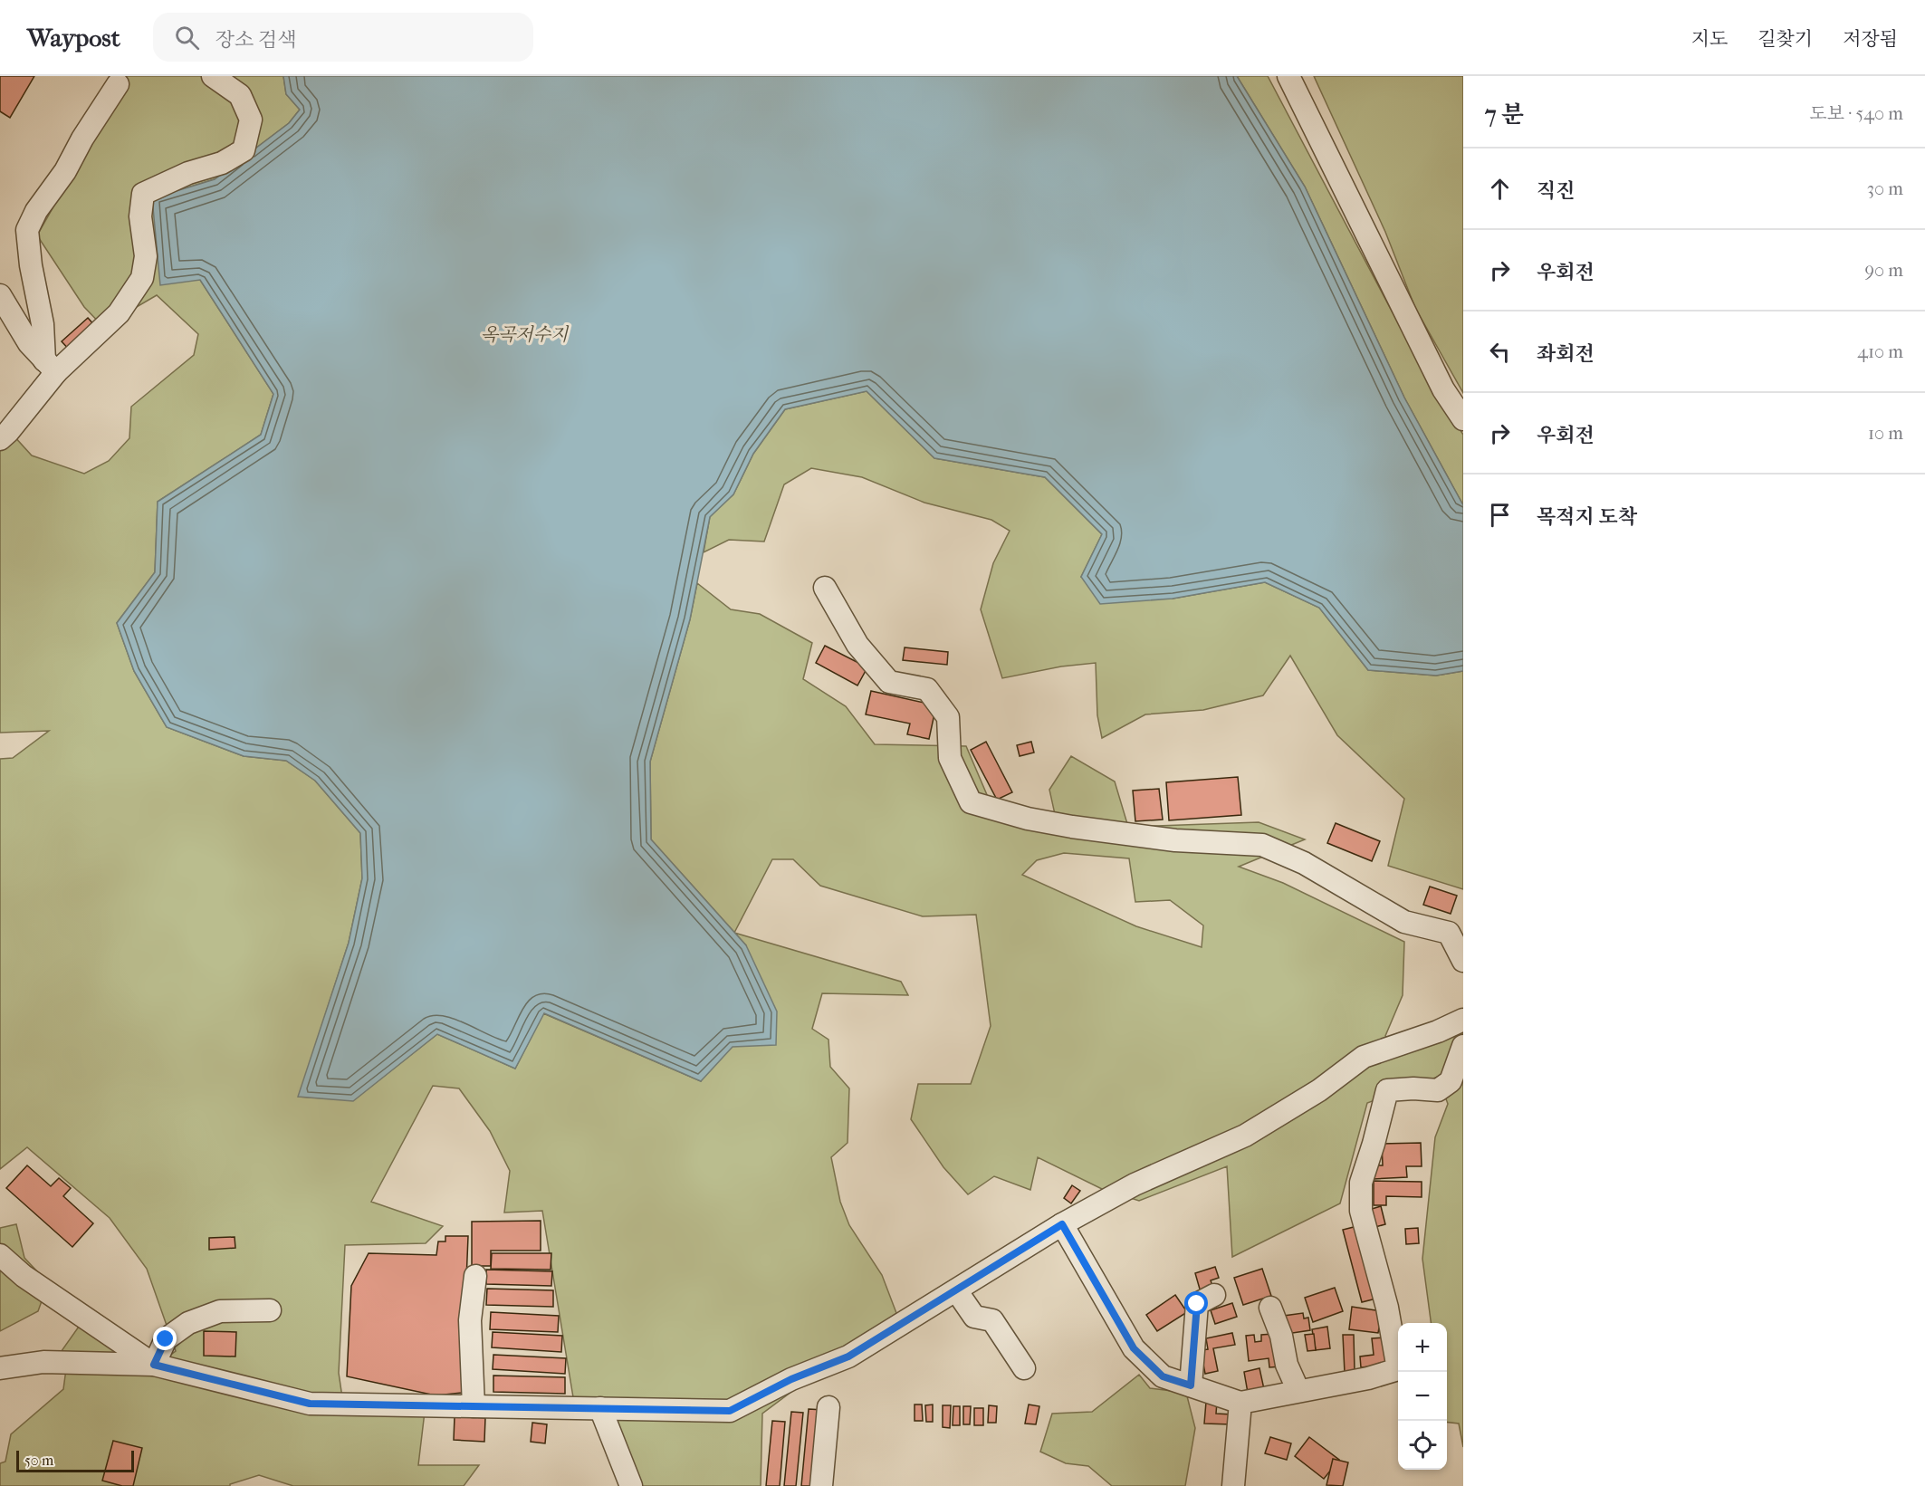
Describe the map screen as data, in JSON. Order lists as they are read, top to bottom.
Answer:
{
  "water": ["옥곡저수지"],
  "scale_bar": "50 m",
  "page": {
    "header": "Waypost",
    "search": "장소 검색",
    "nav": ["지도", "길찾기", "저장됨"],
    "heading": ["7 분", "도보 · 540 m"],
    "list": [
      ["직진", "30 m"],
      ["우회전", "90 m"],
      ["좌회전", "410 m"],
      ["우회전", "10 m"],
      "목적지 도착"
    ],
    "map_buttons": ["+", "−"],
    "scale": "50 m"
  }
}
